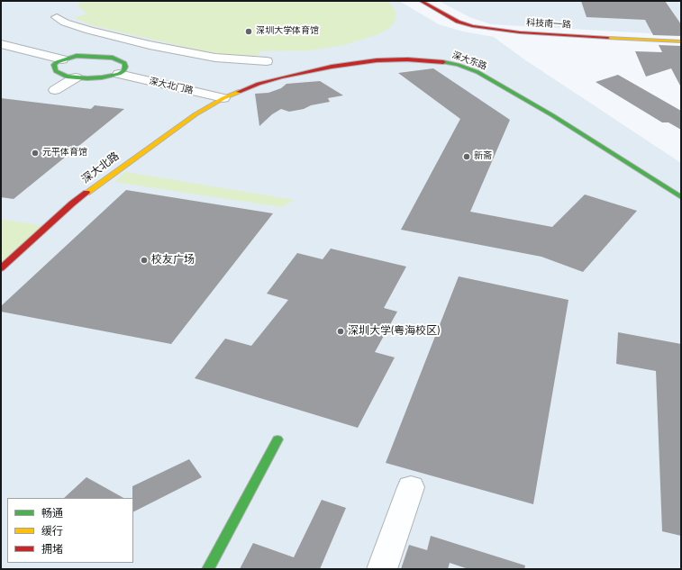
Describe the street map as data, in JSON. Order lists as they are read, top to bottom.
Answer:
{
  "streets": {
    "street": [
      "科技南一路",
      "深大东路",
      "深大北门路",
      "深大北路"
    ]
  },
  "crossings": [
    ["深大东路", "深大北门路"],
    ["深大东路", "深大北路"],
    ["深大北门路", "深大北路"]
  ],
  "places": [
    "深圳大学体育馆",
    "元平体育馆",
    "新斋",
    "校友广场",
    "深圳大学(粤海校区)"
  ],
  "legend": ["畅通", "缓行", "拥堵"]
}
